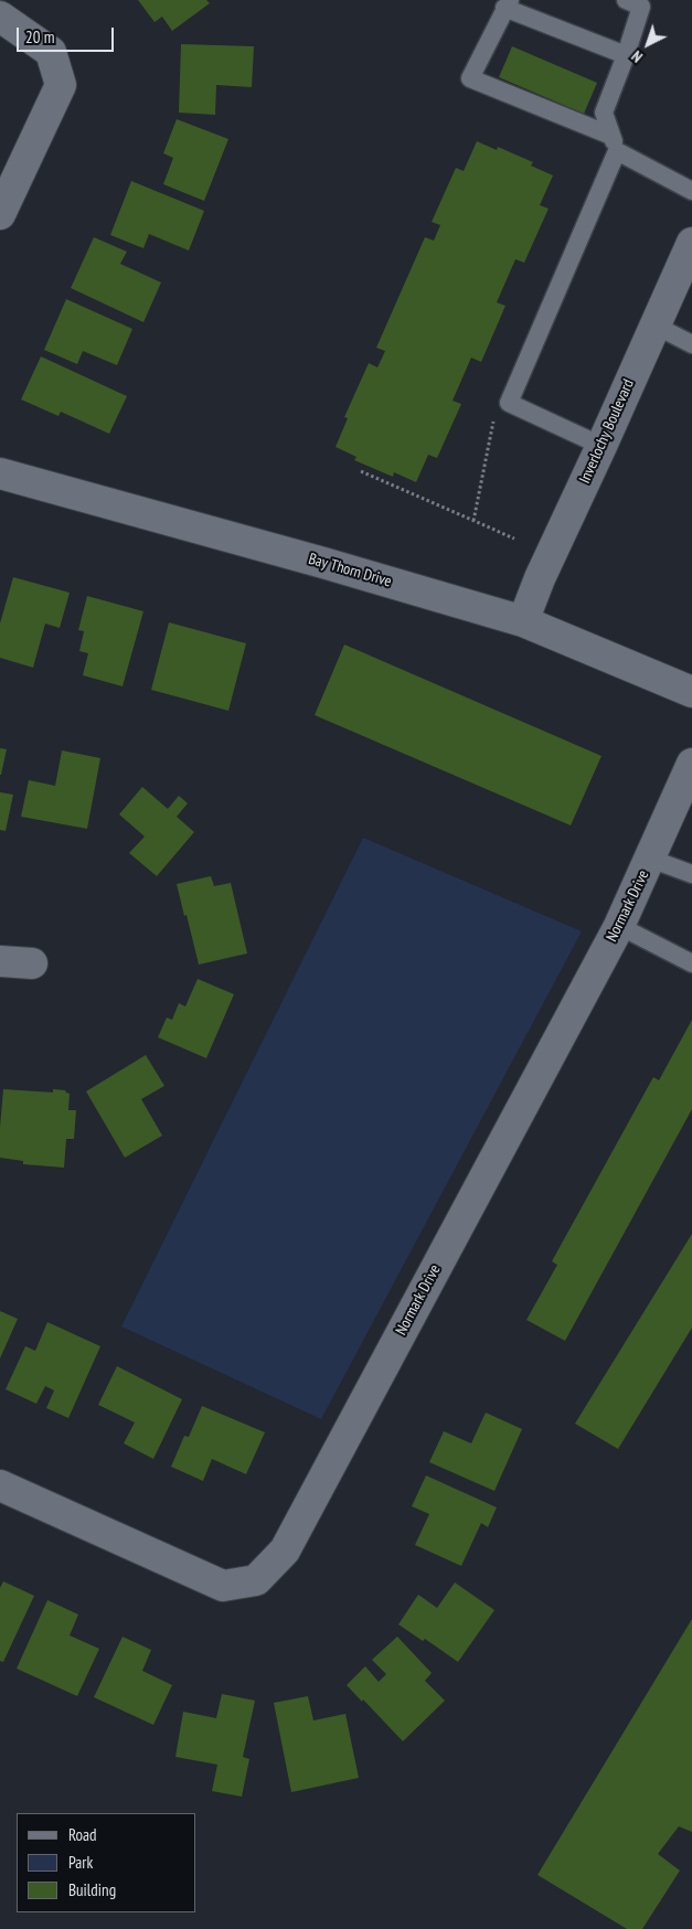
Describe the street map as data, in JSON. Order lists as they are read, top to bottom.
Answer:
{
  "streets": {
    "street": ["Inverlochy Boulevard", "Bay Thorn Drive", "Normark Drive"]
  },
  "crossings": [
    ["Inverlochy Boulevard", "Bay Thorn Drive"]
  ],
  "legend": ["Road", "Park", "Building"],
  "scale_bar": "20 m",
  "north": "bottom left"
}
